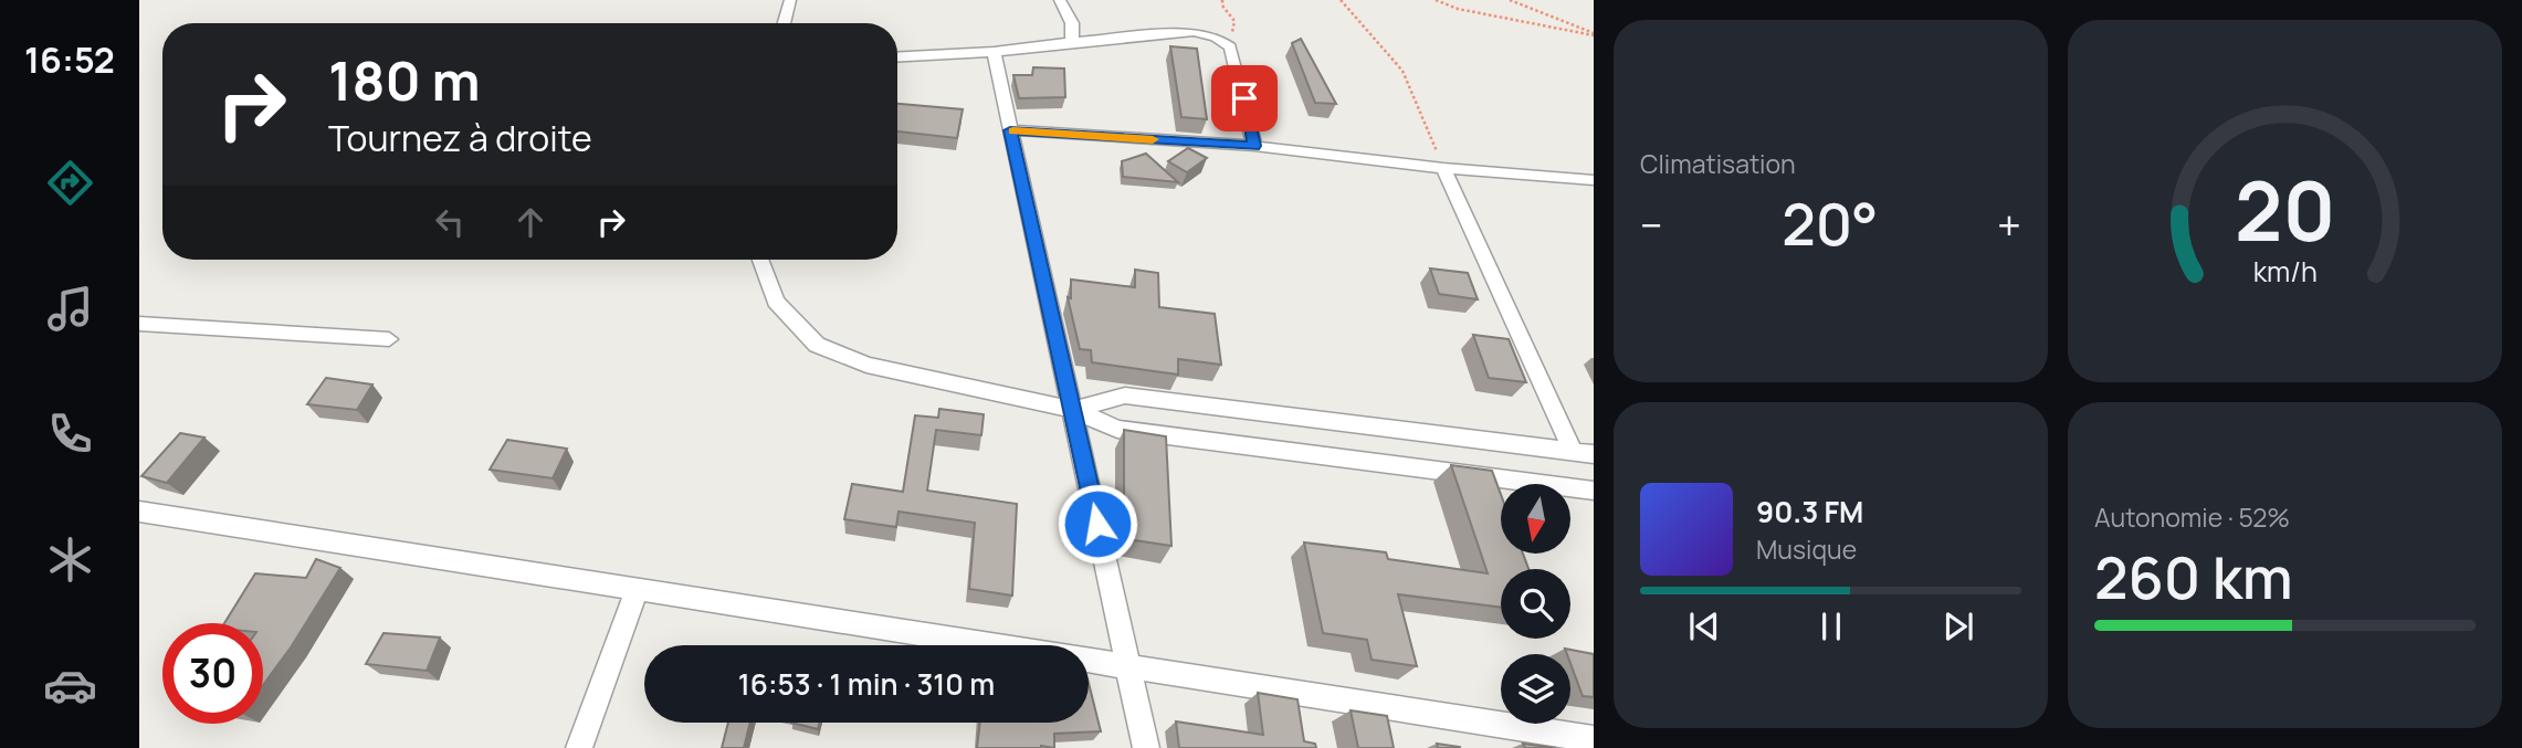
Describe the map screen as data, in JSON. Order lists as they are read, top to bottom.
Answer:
{
  "north": "bottom",
  "page": {
    "tabs": "16:52",
    "tile": [
      "Climatisation",
      ["Autonomie · 52%", "260 km"]
    ],
    "turn": ["180 m", "Tournez à droite"],
    "heat": ["−", "20°", "+"],
    "song": ["90.3 FM", "Musique"],
    "limit": "30",
    "trip": "16:53 · 1 min · 310 m",
    "gauge": ["20", "km/h"]
  }
}
